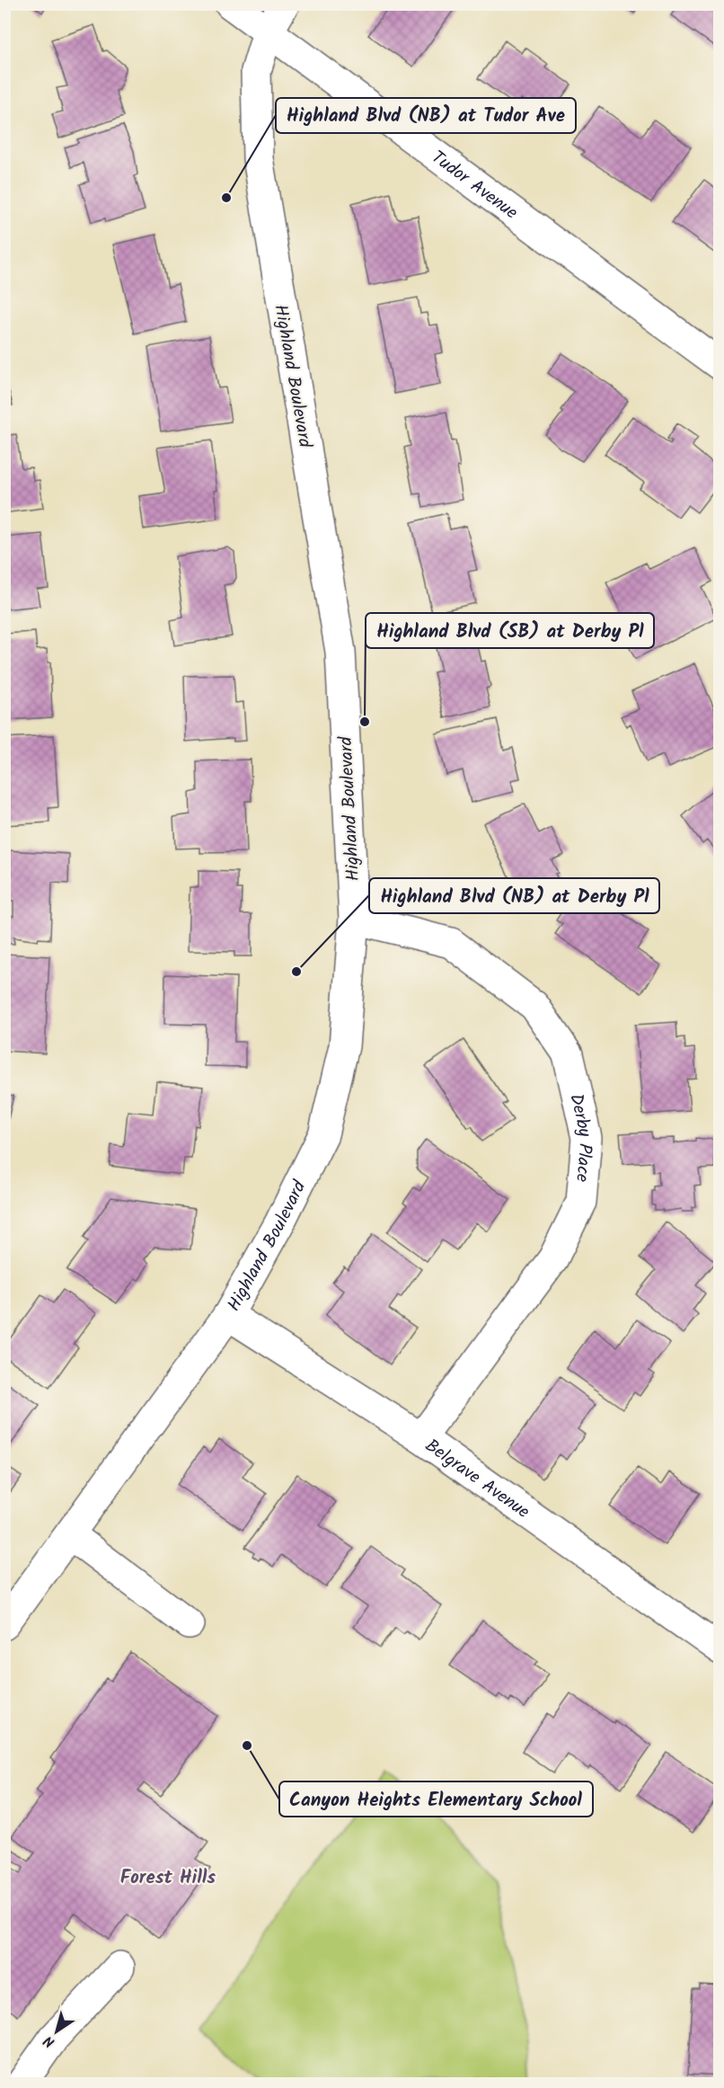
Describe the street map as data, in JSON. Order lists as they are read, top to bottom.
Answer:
{
  "streets": {
    "street": [
      "Tudor Avenue",
      "Highland Boulevard",
      "Derby Place",
      "Belgrave Avenue"
    ]
  },
  "crossings": [
    ["Tudor Avenue", "Highland Boulevard"],
    ["Highland Boulevard", "Derby Place"],
    ["Highland Boulevard", "Belgrave Avenue"],
    ["Derby Place", "Belgrave Avenue"]
  ],
  "districts": ["Forest Hills"],
  "places": [
    "Highland Blvd (NB) at Tudor Ave",
    "Highland Blvd (SB) at Derby Pl",
    "Highland Blvd (NB) at Derby Pl",
    "Canyon Heights Elementary School"
  ],
  "north": "bottom left"
}
